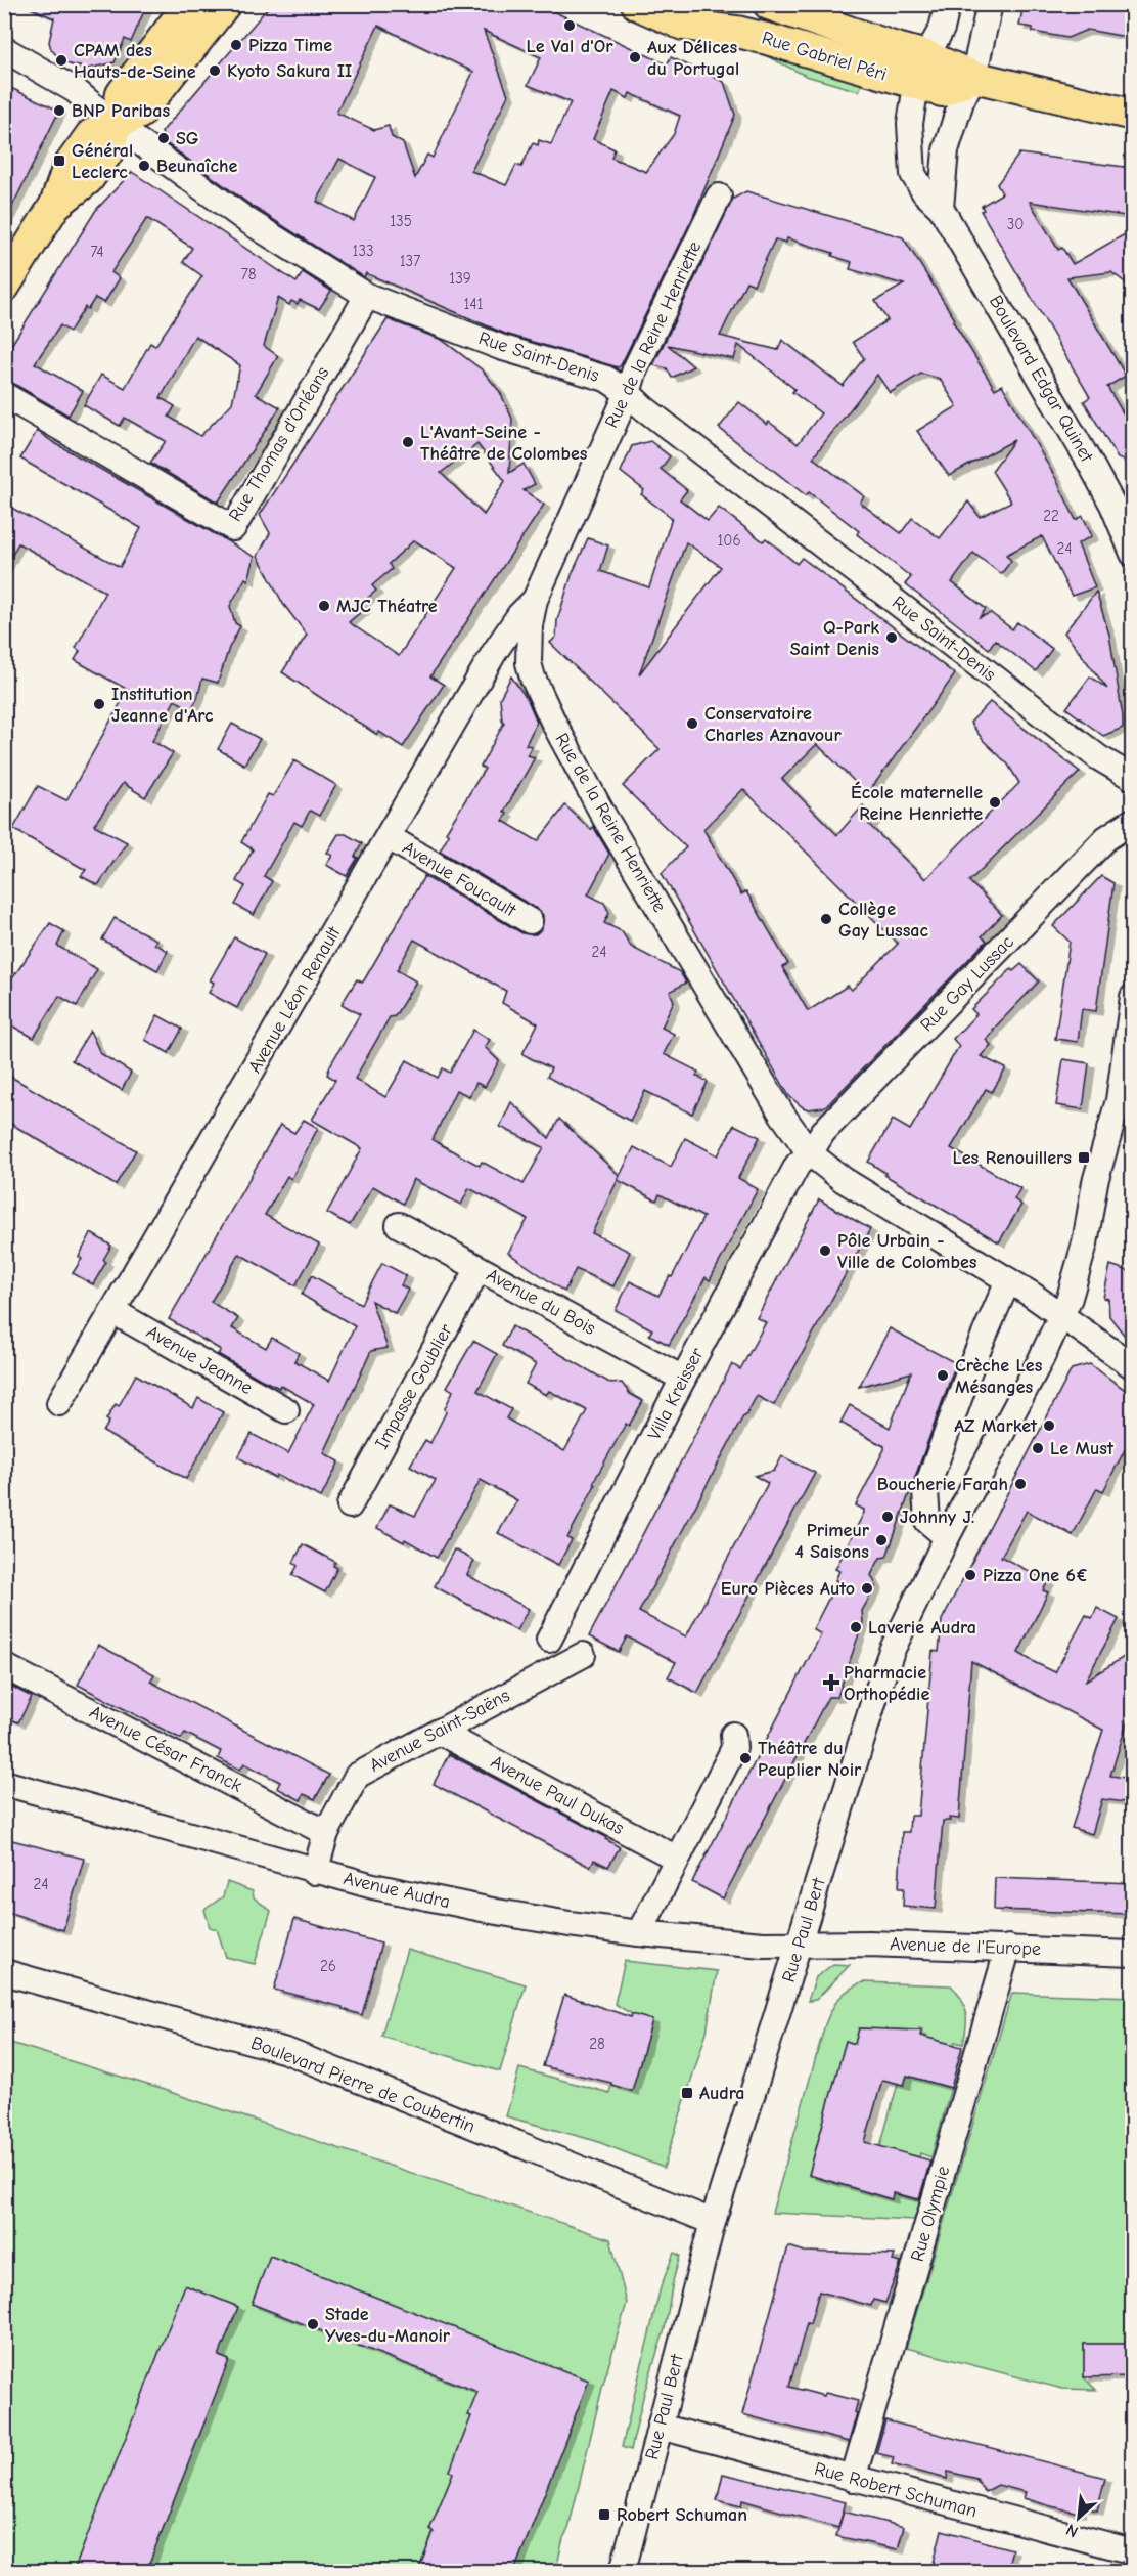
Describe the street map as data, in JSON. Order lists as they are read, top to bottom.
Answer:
{
  "streets": {
    "main road": ["Rue Gabriel Péri"],
    "street": [
      "Rue de la Reine Henriette",
      "Rue Saint-Denis",
      "Boulevard Edgar Quinet",
      "Rue Thomas d'Orléans",
      "Avenue Foucault",
      "Rue Gay Lussac",
      "Avenue Léon Renault",
      "Avenue du Bois",
      "Avenue Jeanne",
      "Impasse Goublier",
      "Villa Kreisser",
      "Avenue Saint-Saëns",
      "Avenue César Franck",
      "Avenue Paul Dukas",
      "Avenue Audra",
      "Rue Paul Bert",
      "Avenue de l'Europe",
      "Boulevard Pierre de Coubertin",
      "Rue Olympie",
      "Rue Robert Schuman"
    ]
  },
  "crossings": [
    ["Rue Gabriel Péri", "Boulevard Edgar Quinet"],
    ["Rue de la Reine Henriette", "Rue Saint-Denis"],
    ["Rue de la Reine Henriette", "Rue Gay Lussac"],
    ["Rue de la Reine Henriette", "Avenue Léon Renault"],
    ["Rue de la Reine Henriette", "Villa Kreisser"],
    ["Rue de la Reine Henriette", "Rue Paul Bert"],
    ["Rue Saint-Denis", "Rue Thomas d'Orléans"],
    ["Avenue Foucault", "Avenue Léon Renault"],
    ["Rue Gay Lussac", "Villa Kreisser"],
    ["Avenue Léon Renault", "Avenue Jeanne"],
    ["Avenue du Bois", "Impasse Goublier"],
    ["Avenue du Bois", "Villa Kreisser"],
    ["Avenue Saint-Saëns", "Avenue César Franck"],
    ["Avenue Saint-Saëns", "Avenue Paul Dukas"],
    ["Avenue Saint-Saëns", "Avenue Audra"],
    ["Avenue Audra", "Rue Paul Bert"],
    ["Avenue Audra", "Avenue de l'Europe"],
    ["Rue Paul Bert", "Avenue de l'Europe"],
    ["Rue Paul Bert", "Boulevard Pierre de Coubertin"],
    ["Rue Paul Bert", "Rue Robert Schuman"],
    ["Avenue de l'Europe", "Rue Olympie"],
    ["Rue Olympie", "Rue Robert Schuman"]
  ],
  "places": {
    "other": [
      "Le Val d'Or",
      "Pizza Time",
      "Aux Délices du Portugal",
      "CPAM des Hauts-de-Seine",
      "Kyoto Sakura II",
      "BNP Paribas",
      "SG",
      "Beunaîche",
      "L'Avant-Seine - Théâtre de Colombes",
      "MJC Théatre",
      "Q-Park Saint Denis",
      "Institution Jeanne d'Arc",
      "Conservatoire Charles Aznavour",
      "École maternelle Reine Henriette",
      "Collège Gay Lussac",
      "Pôle Urbain - Ville de Colombes",
      "Crèche Les Mésanges",
      "AZ Market",
      "Le Must",
      "Boucherie Farah",
      "Johnny J.",
      "Primeur 4 Saisons",
      "Pizza One 6€",
      "Euro Pièces Auto",
      "Laverie Audra",
      "Théâtre du Peuplier Noir",
      "Stade Yves-du-Manoir"
    ],
    "transit": [
      "Général Leclerc",
      "Les Renouillers",
      "Audra",
      "Robert Schuman"
    ],
    "health": ["Pharmacie Orthopédie"]
  },
  "house_numbers": [
    "135",
    "30",
    "133",
    "74",
    "137",
    "78",
    "139",
    "141",
    "22",
    "106",
    "24",
    "24",
    "24",
    "26",
    "28"
  ],
  "north": "bottom left"
}
